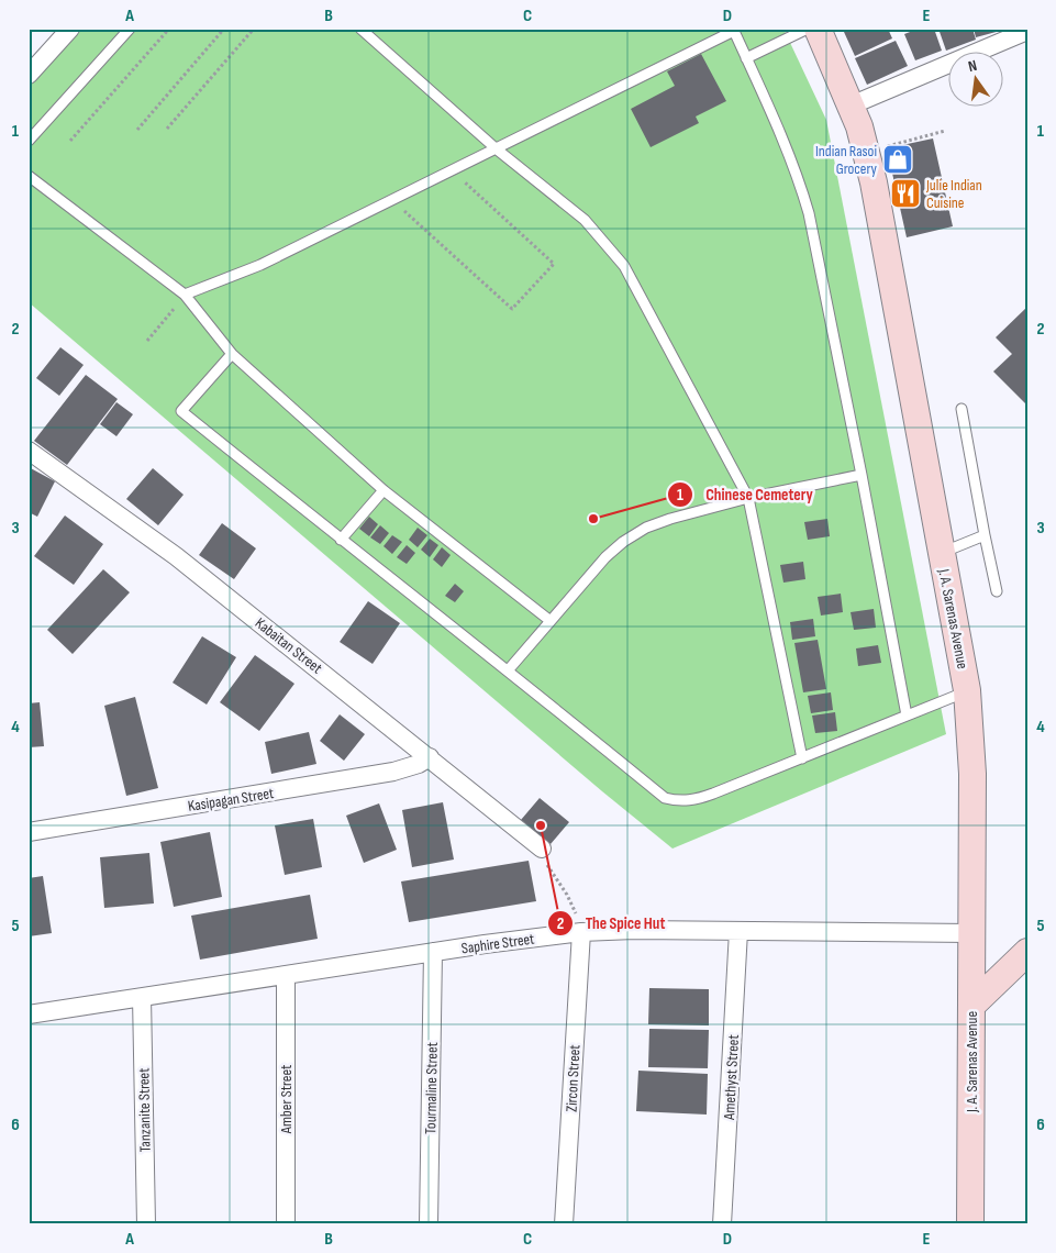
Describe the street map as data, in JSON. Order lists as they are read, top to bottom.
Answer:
{
  "streets": {
    "main road": ["J. A. Sarenas Avenue"],
    "street": [
      "Kabaitan Street",
      "Kasipagan Street",
      "Saphire Street",
      "Amethyst Street",
      "Zircon Street",
      "Tourmaline Street",
      "Amber Street",
      "Tanzanite Street"
    ]
  },
  "crossings": [
    ["J. A. Sarenas Avenue", "Saphire Street"],
    ["Kabaitan Street", "Kasipagan Street"],
    ["Saphire Street", "Amethyst Street"],
    ["Saphire Street", "Zircon Street"],
    ["Saphire Street", "Tourmaline Street"],
    ["Saphire Street", "Amber Street"],
    ["Saphire Street", "Tanzanite Street"]
  ],
  "places": {
    "shop": ["Indian Rasoi Grocery"],
    "restaurant": ["Julie Indian Cuisine"],
    "other": ["Chinese Cemetery", "The Spice Hut"]
  },
  "north": "top",
  "grid": {
    "columns": [
      "A",
      "B",
      "C",
      "D",
      "E"
    ],
    "rows": [
      "1",
      "2",
      "3",
      "4",
      "5",
      "6"
    ]
  }
}
